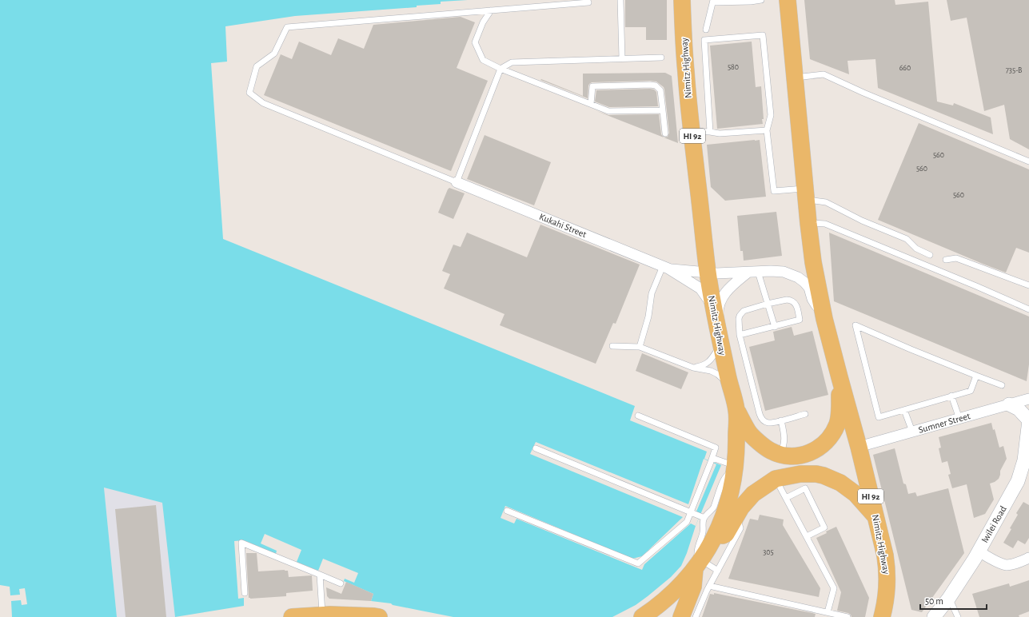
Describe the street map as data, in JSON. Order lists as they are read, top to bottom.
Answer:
{
  "streets": {
    "main road": ["Nimitz Highway", "HI 92"],
    "street": ["Kukahi Street", "Sumner Street", "Iwilei Road"]
  },
  "crossings": [
    ["Nimitz Highway", "Kukahi Street"],
    ["Nimitz Highway", "Sumner Street"]
  ],
  "house_numbers": [
    "580",
    "660",
    "735-B",
    "560",
    "560",
    "560",
    "305"
  ],
  "scale_bar": "50 m"
}
